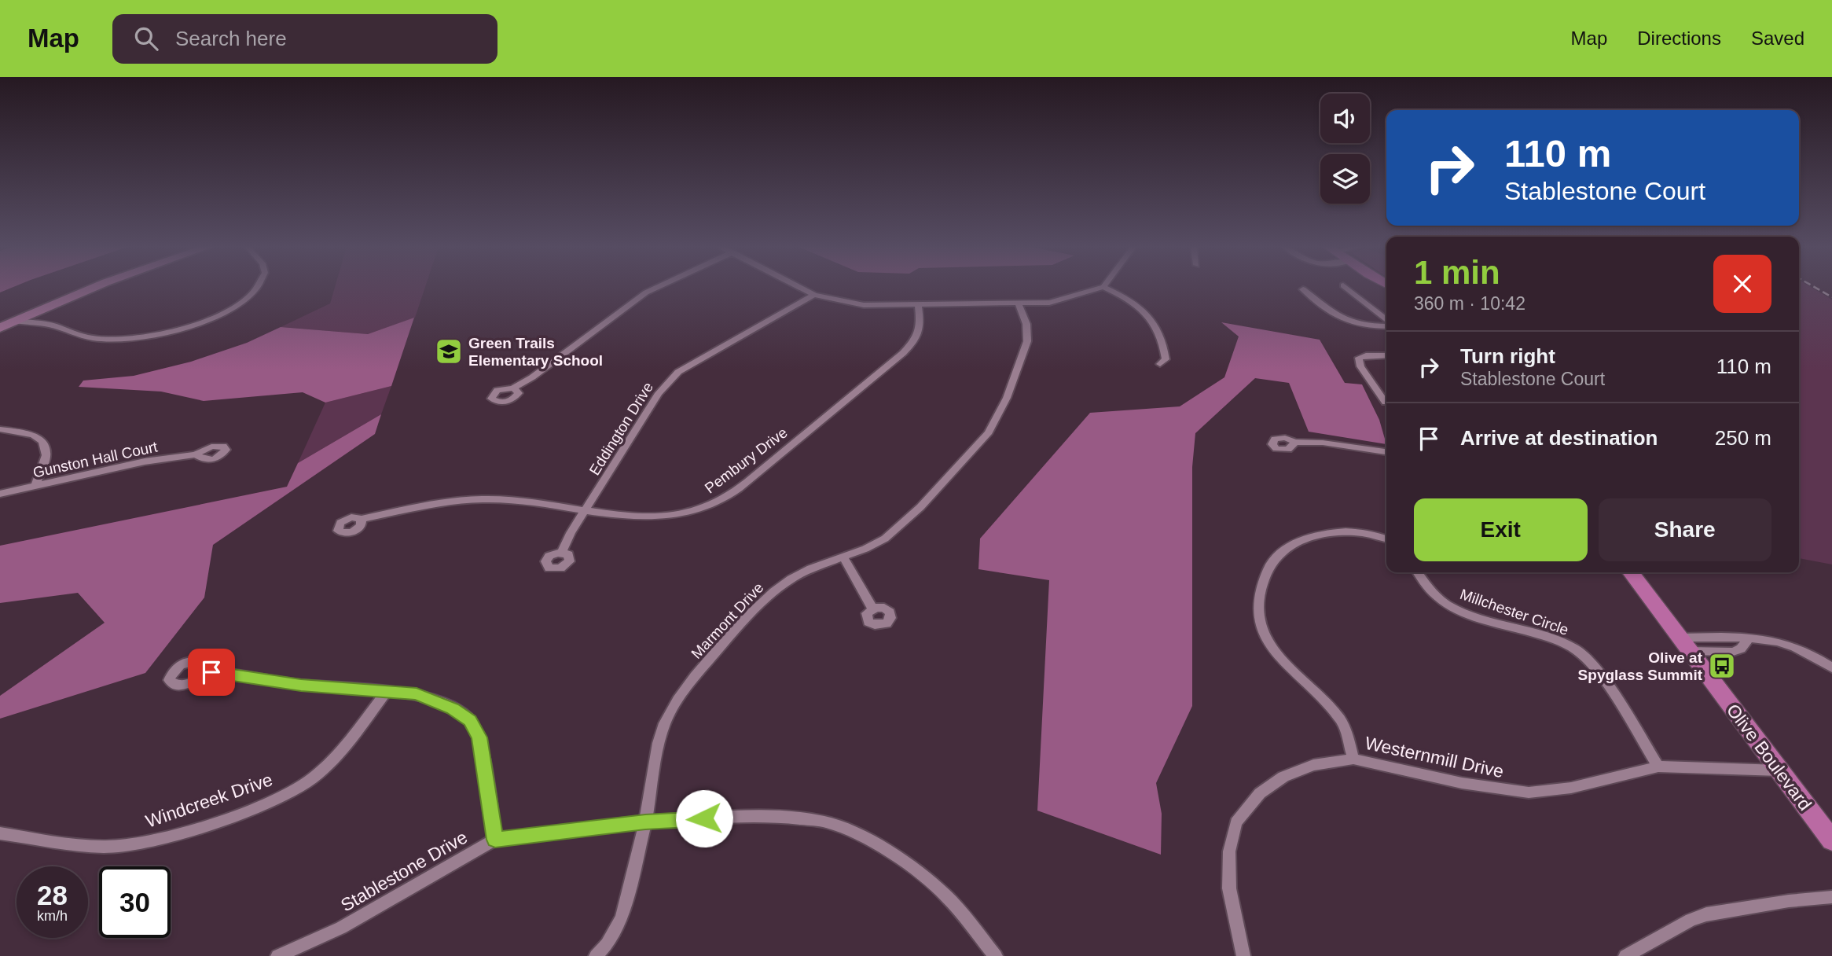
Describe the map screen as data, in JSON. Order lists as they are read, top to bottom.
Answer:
{
  "streets": {
    "main road": ["Olive Boulevard"],
    "street": [
      "Eddington Drive",
      "Gunston Hall Court",
      "Pembury Drive",
      "Millchester Circle",
      "Marmont Drive",
      "Westernmill Drive",
      "Windcreek Drive",
      "Stablestone Drive"
    ]
  },
  "crossings": [
    ["Eddington Drive", "Pembury Drive"],
    ["Millchester Circle", "Westernmill Drive"],
    ["Marmont Drive", "Stablestone Drive"],
    ["Westernmill Drive", "Olive Boulevard"]
  ],
  "places": {
    "school or university": ["Green Trails Elementary School"],
    "bus stop": ["Olive at Spyglass Summit"]
  },
  "page": {
    "header": "Map",
    "search": "Search here",
    "nav": ["Map", "Directions", "Saved"],
    "turn": ["110 m", "Stablestone Court"],
    "heading": ["1 min", "360 m · 10:42"],
    "list": [
      {
        "name": "Turn right",
        "note": "Stablestone Court",
        "value": "110 m"
      },
      {
        "name": "Arrive at destination",
        "value": "250 m"
      }
    ],
    "buttons": ["Exit", "Share"],
    "speed": "28 km/h",
    "limit": "30"
  }
}
